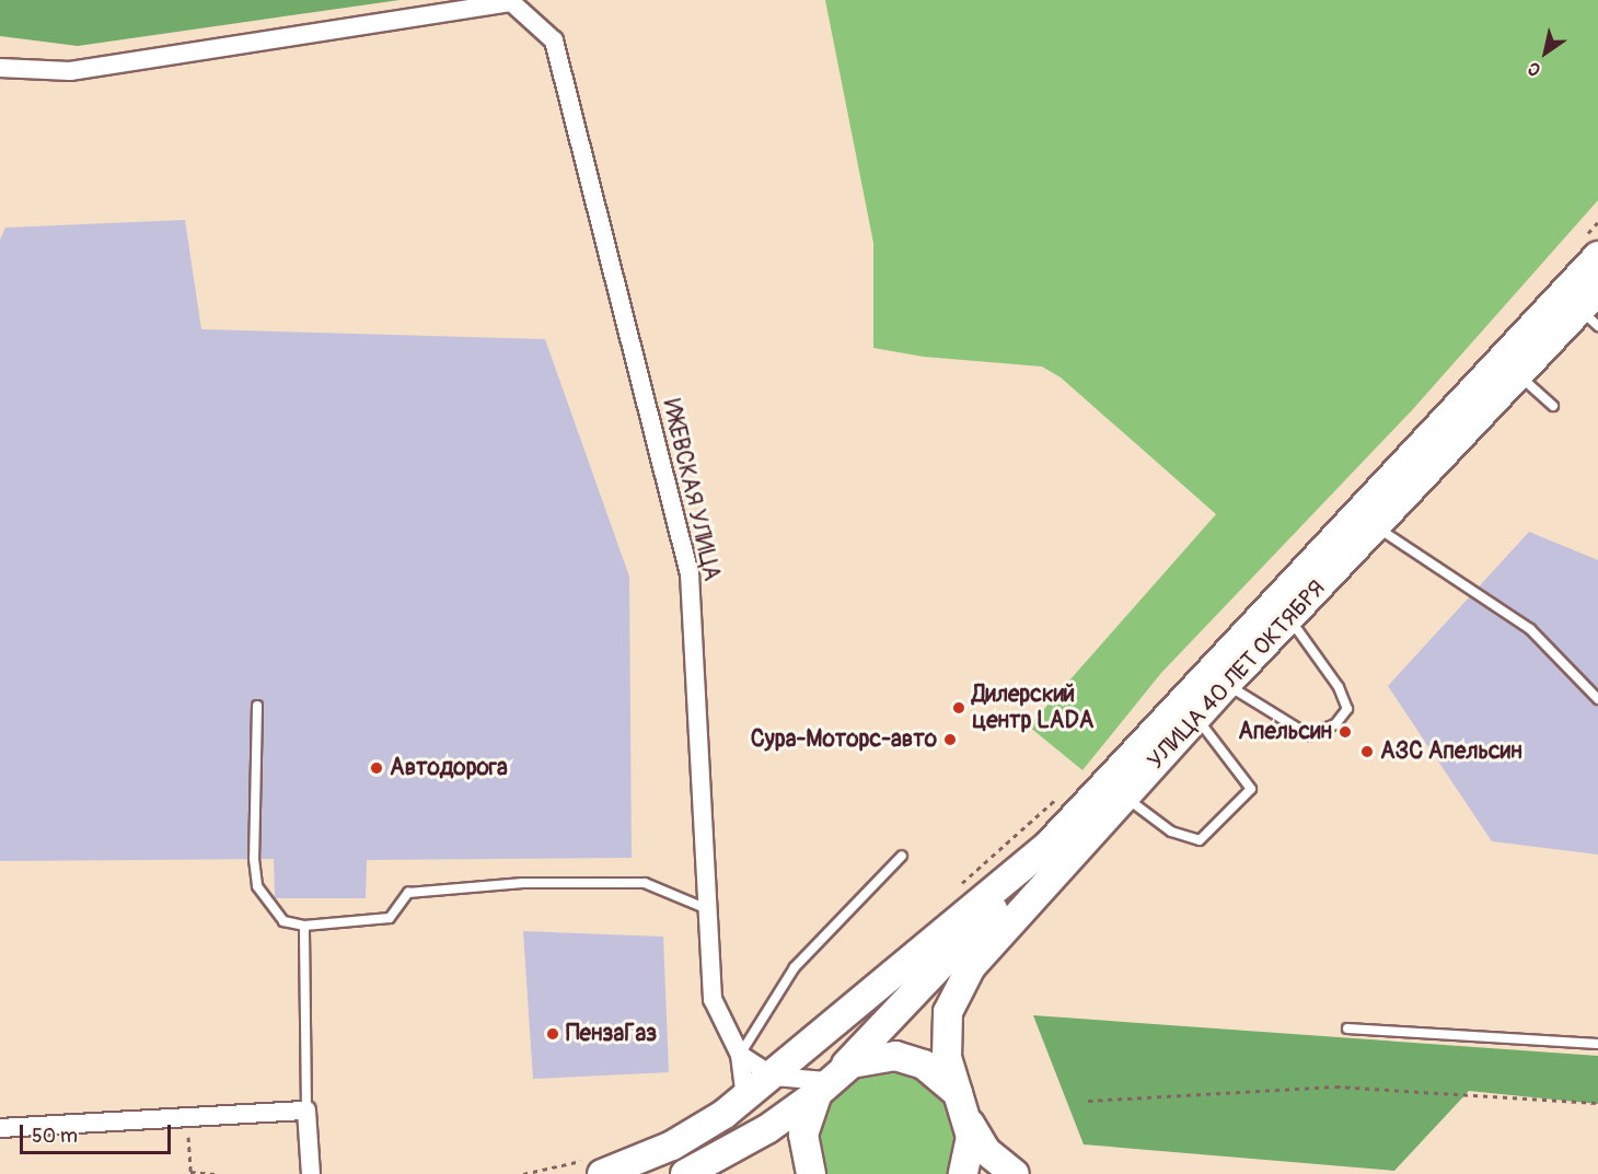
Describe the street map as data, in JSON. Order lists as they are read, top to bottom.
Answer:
{
  "streets": {
    "main road": ["УЛИЦА 40 ЛЕТ ОКТЯБРЯ"],
    "street": ["ИЖЕВСКАЯ УЛИЦА"]
  },
  "crossings": [
    ["ИЖЕВСКАЯ УЛИЦА", "УЛИЦА 40 ЛЕТ ОКТЯБРЯ"]
  ],
  "places": [
    "Дилерский центр LADA",
    "Апельсин",
    "Сура-Моторс-авто",
    "АЗС Апельсин",
    "Автодорога",
    "ПензаГаз"
  ],
  "scale_bar": "50 m",
  "north": "bottom left"
}
